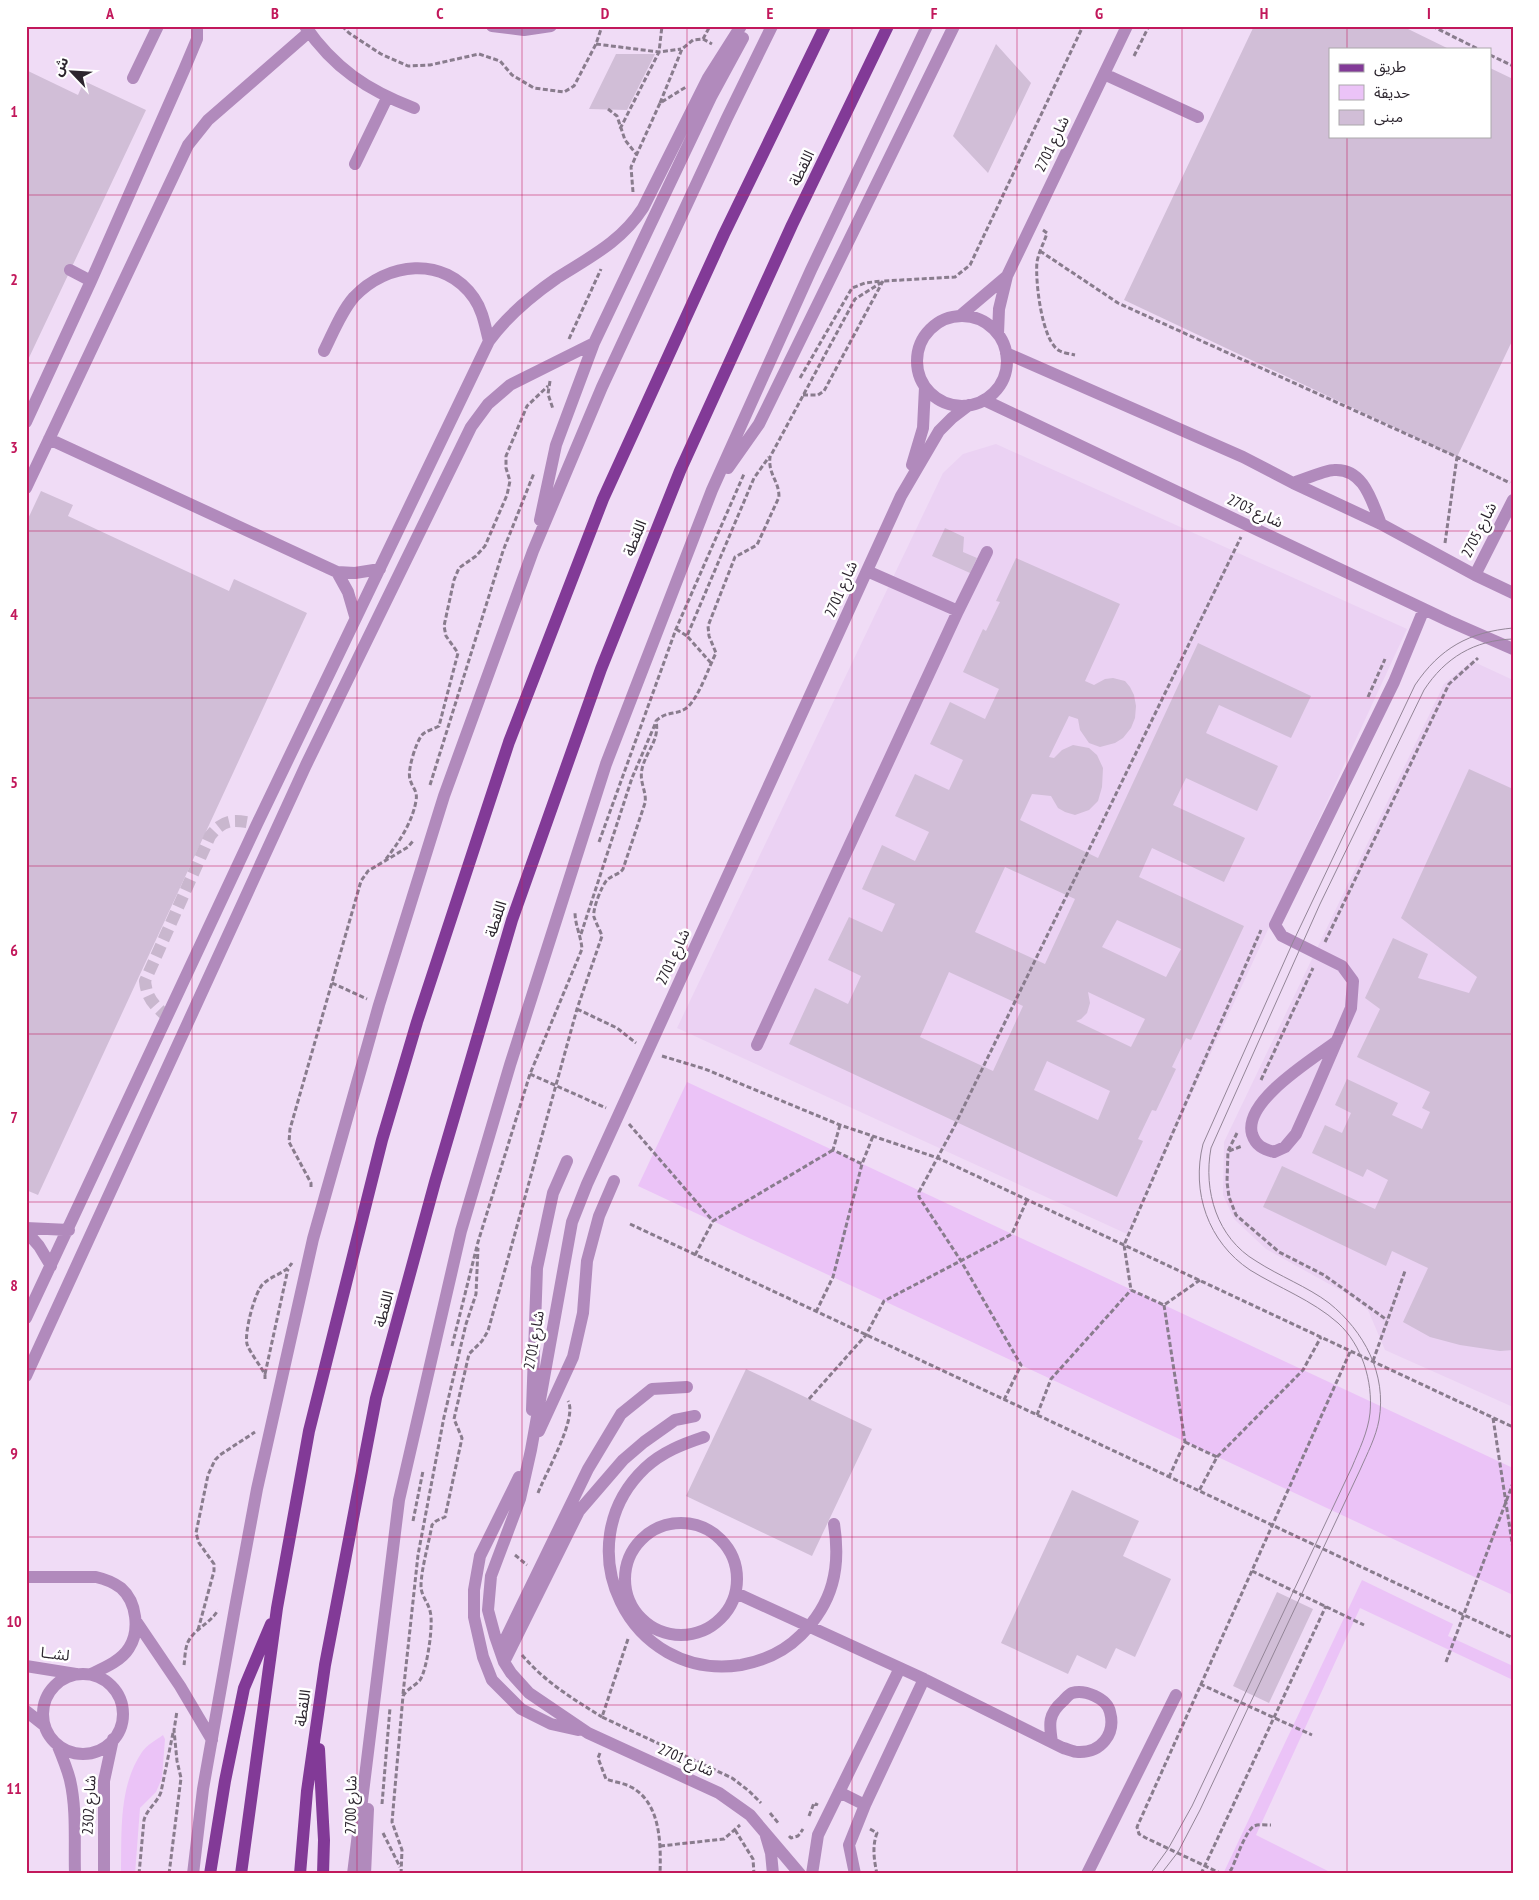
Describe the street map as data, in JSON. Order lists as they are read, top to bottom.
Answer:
{
  "streets": {
    "main road": ["اللقطة"],
    "street": [
      "شارع 2701",
      "شارع 2703",
      "شارع 2705",
      "لشــا",
      "شارع 2302",
      "شارع 2700"
    ]
  },
  "crossings": [
    ["شارع 2701", "شارع 2703"],
    ["لشــا", "شارع 2302"]
  ],
  "legend": ["طريق", "حديقة", "مبنى"],
  "north": "top left",
  "grid": {
    "columns": [
      "A",
      "B",
      "C",
      "D",
      "E",
      "F",
      "G",
      "H",
      "I"
    ],
    "rows": [
      "1",
      "2",
      "3",
      "4",
      "5",
      "6",
      "7",
      "8",
      "9",
      "10",
      "11"
    ]
  }
}
